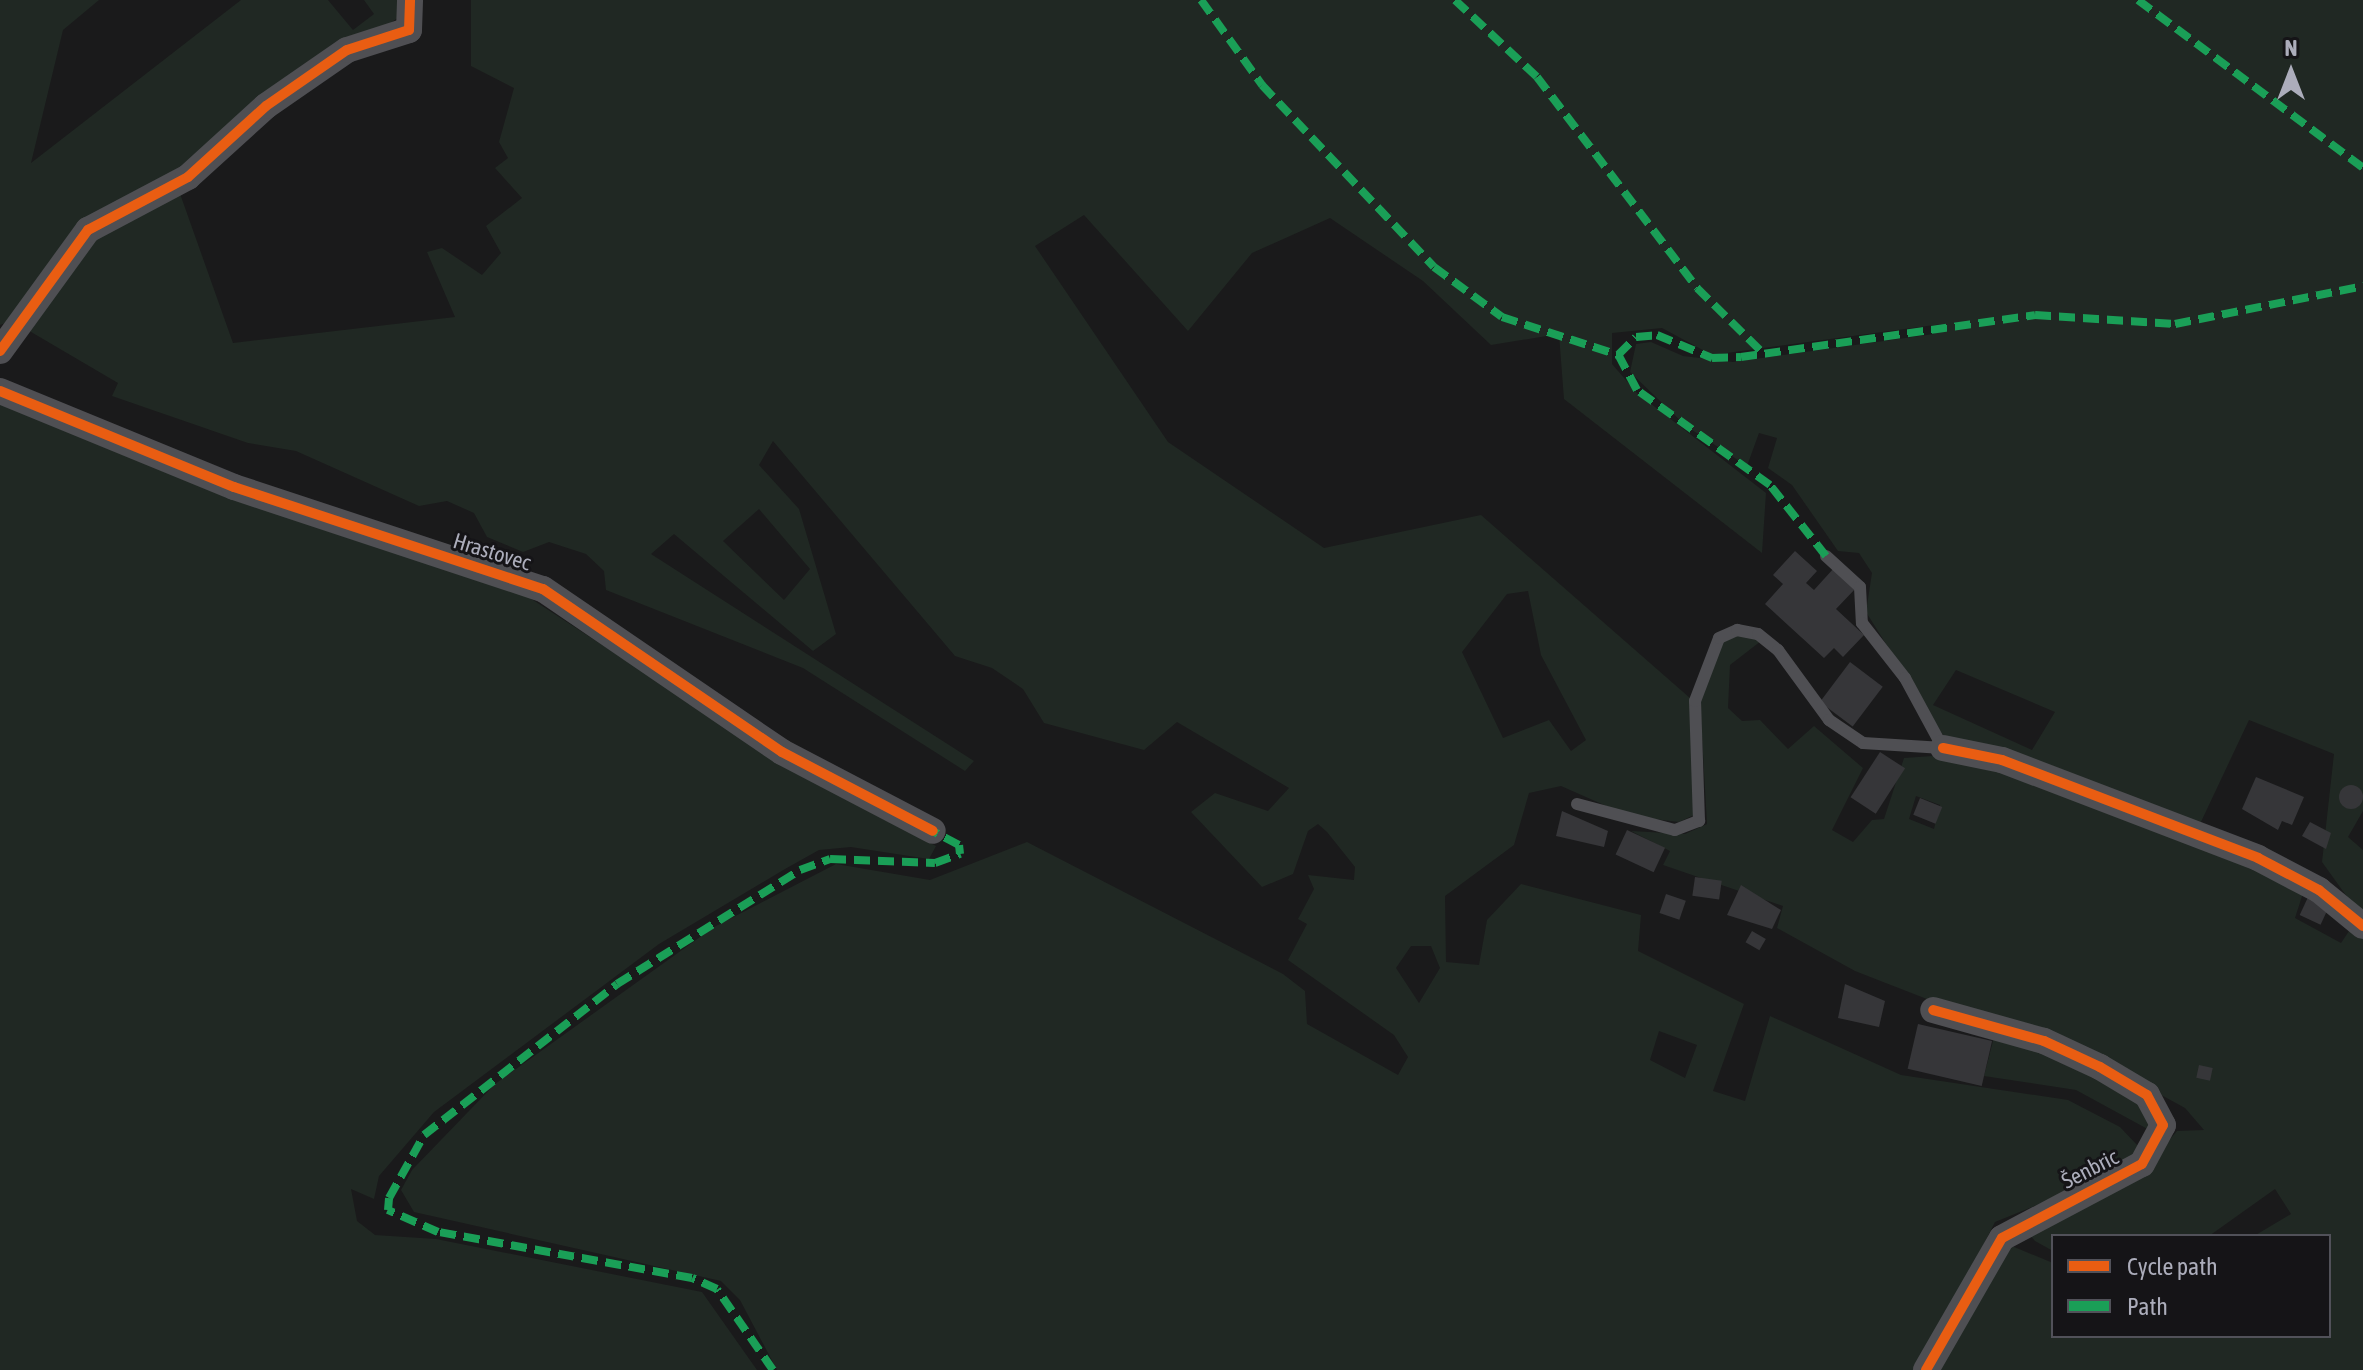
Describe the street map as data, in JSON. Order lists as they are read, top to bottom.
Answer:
{
  "streets": {
    "street": ["Hrastovec", "Šenbric"]
  },
  "legend": ["Cycle path", "Path"],
  "north": "top"
}
